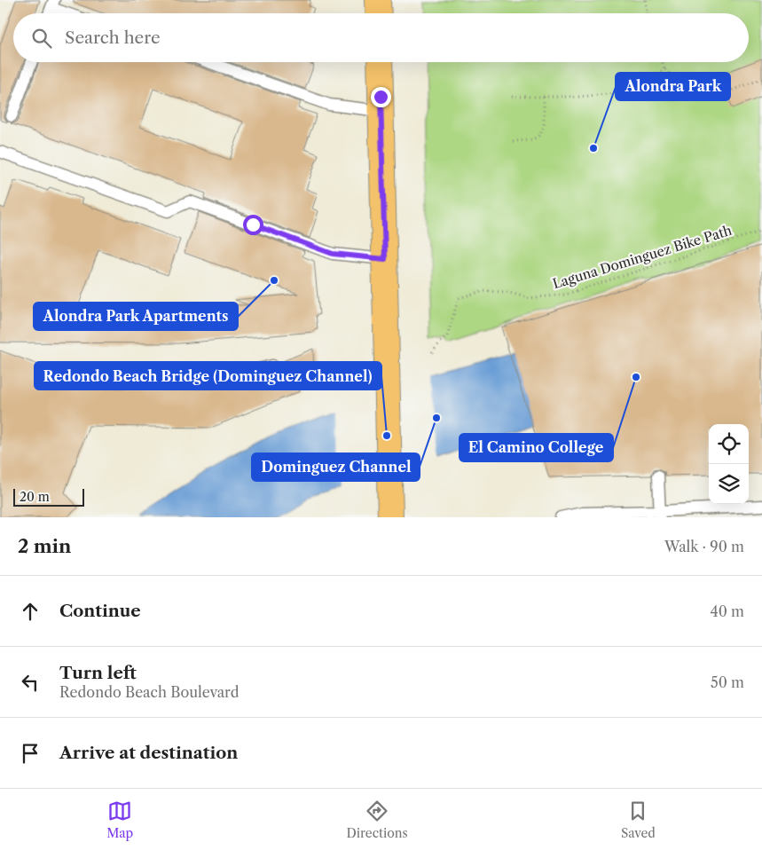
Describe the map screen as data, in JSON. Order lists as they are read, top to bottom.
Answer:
{
  "streets": {
    "path": ["Laguna Dominguez Bike Path"]
  },
  "places": [
    "Alondra Park",
    "Alondra Park Apartments",
    "El Camino College",
    "Dominguez Channel",
    "Redondo Beach Bridge (Dominguez Channel)"
  ],
  "scale_bar": "20 m",
  "page": {
    "search": "Search here",
    "scale": "20 m",
    "heading": ["2 min", "Walk · 90 m"],
    "list": [
      ["Continue", "40 m"],
      ["Turn left", "Redondo Beach Boulevard", "50 m"],
      "Arrive at destination"
    ],
    "nav": ["Map", "Directions", "Saved"]
  }
}
